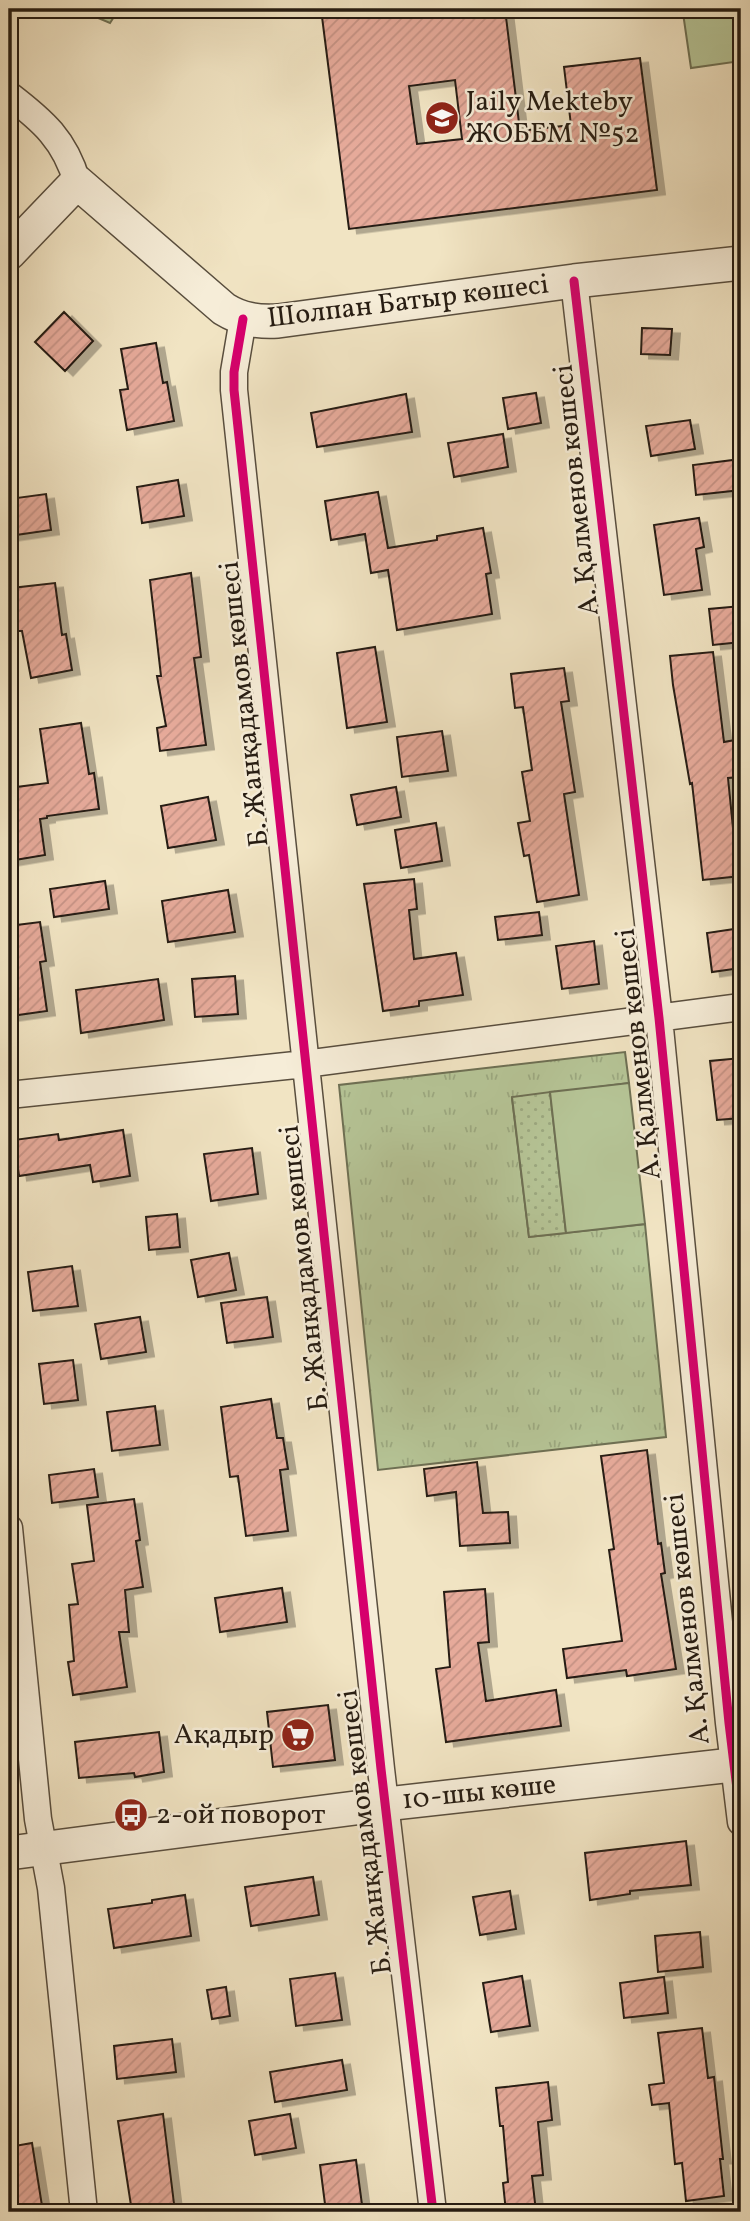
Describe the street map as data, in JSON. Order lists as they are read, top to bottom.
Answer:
{
  "streets": {
    "street": [
      "Шолпан Батыр көшесі",
      "А. Қалменов көшесі",
      "Б. Жанқадамов көшесі",
      "10-шы көше"
    ]
  },
  "crossings": [
    ["Шолпан Батыр көшесі", "А. Қалменов көшесі"],
    ["Шолпан Батыр көшесі", "Б. Жанқадамов көшесі"],
    ["А. Қалменов көшесі", "10-шы көше"],
    ["Б. Жанқадамов көшесі", "10-шы көше"]
  ],
  "places": {
    "school or university": ["Jaily Mekteby ЖОББМ №52"],
    "supermarket": ["Ақадыр"],
    "bus stop": ["2-ой поворот"]
  }
}
